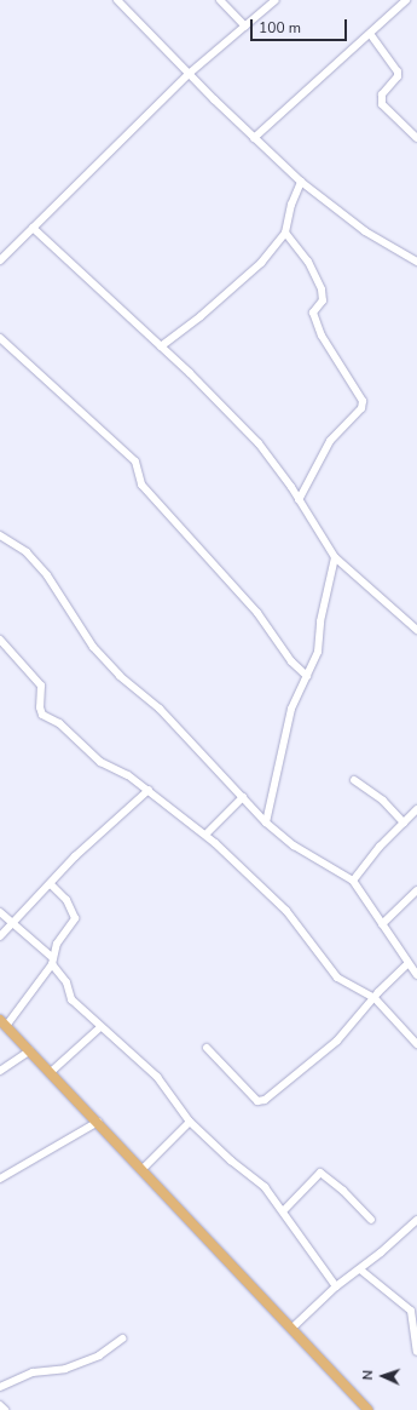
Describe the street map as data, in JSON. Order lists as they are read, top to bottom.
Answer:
{
  "scale_bar": "100 m",
  "north": "left"
}
